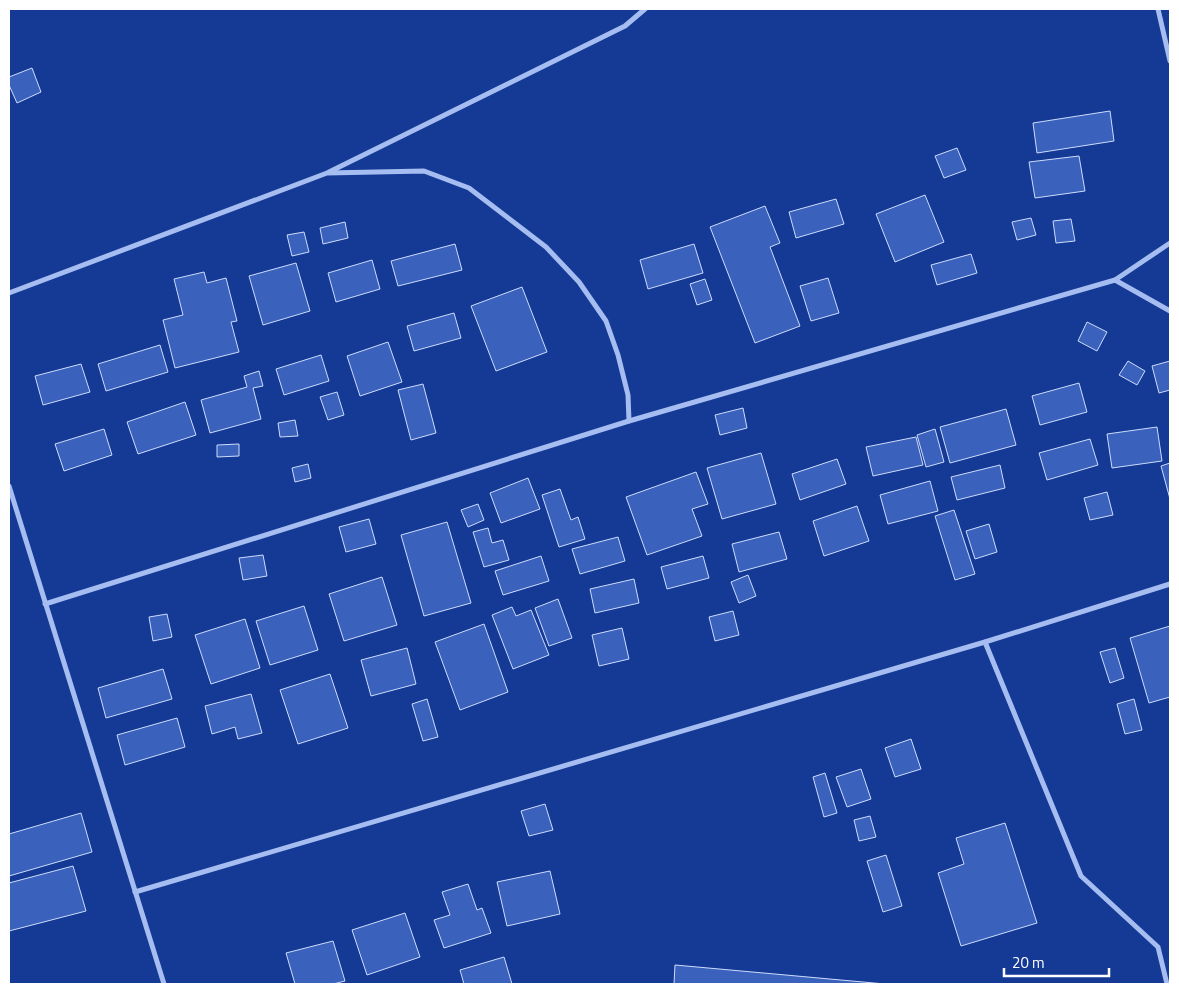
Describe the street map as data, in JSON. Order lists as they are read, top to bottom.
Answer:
{
  "scale_bar": "20 m"
}
